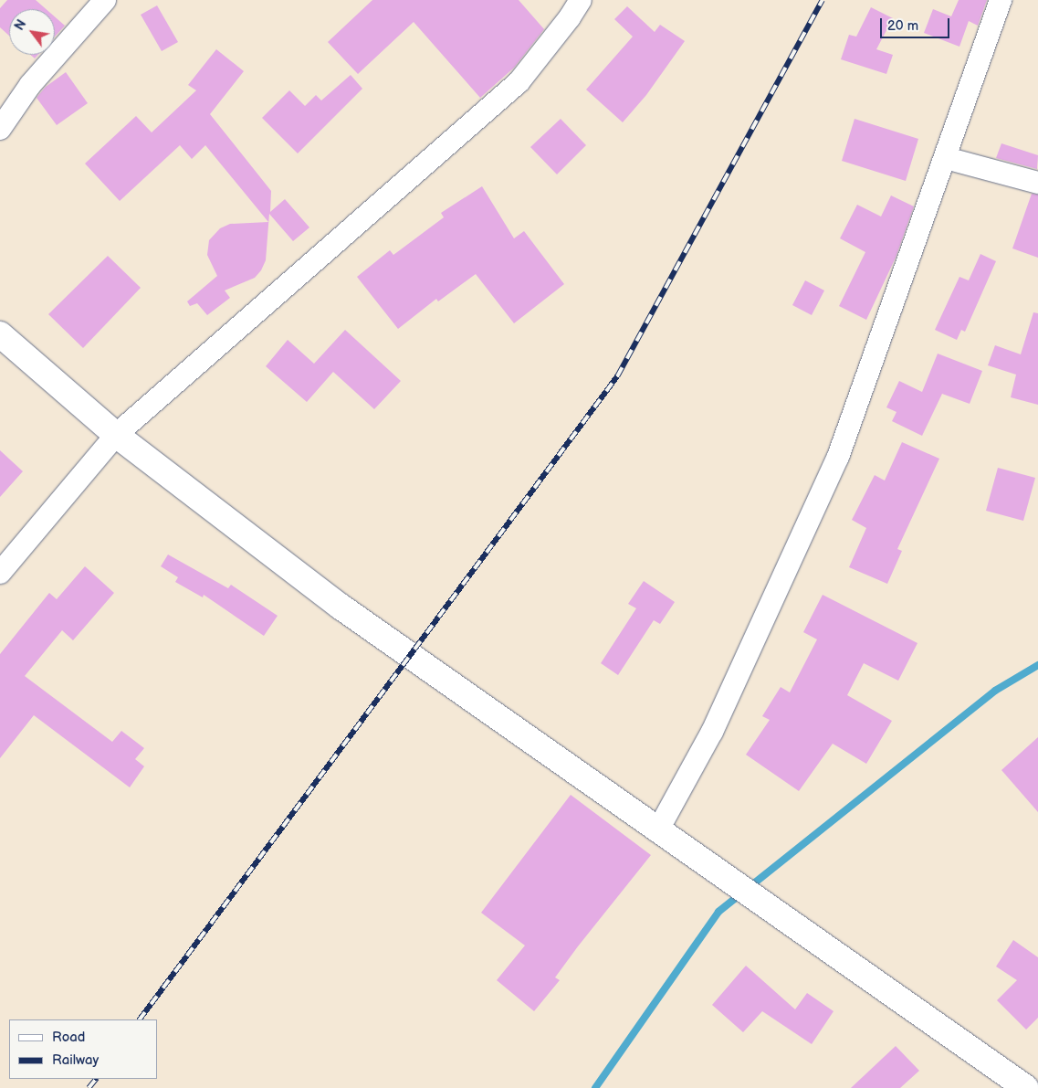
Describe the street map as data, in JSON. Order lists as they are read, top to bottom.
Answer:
{
  "legend": ["Road", "Railway"],
  "scale_bar": "20 m",
  "north": "top left"
}
